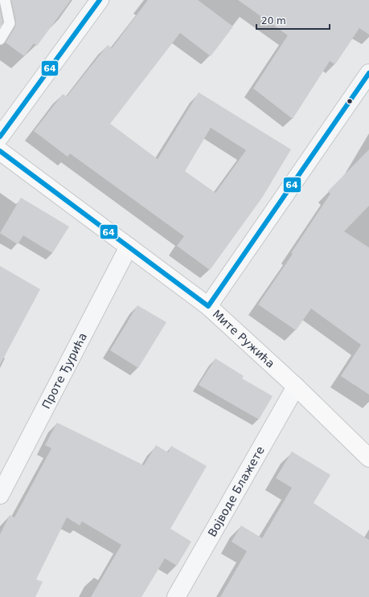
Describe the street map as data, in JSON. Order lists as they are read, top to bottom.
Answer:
{
  "streets": {
    "main road": ["Мите Ружића"],
    "street": ["Проте Ђурића", "Војводе Блажете"]
  },
  "crossings": [
    ["Мите Ружића", "Проте Ђурића"],
    ["Мите Ружића", "Војводе Блажете"]
  ],
  "lines": ["transit line 64"],
  "scale_bar": "20 m"
}
